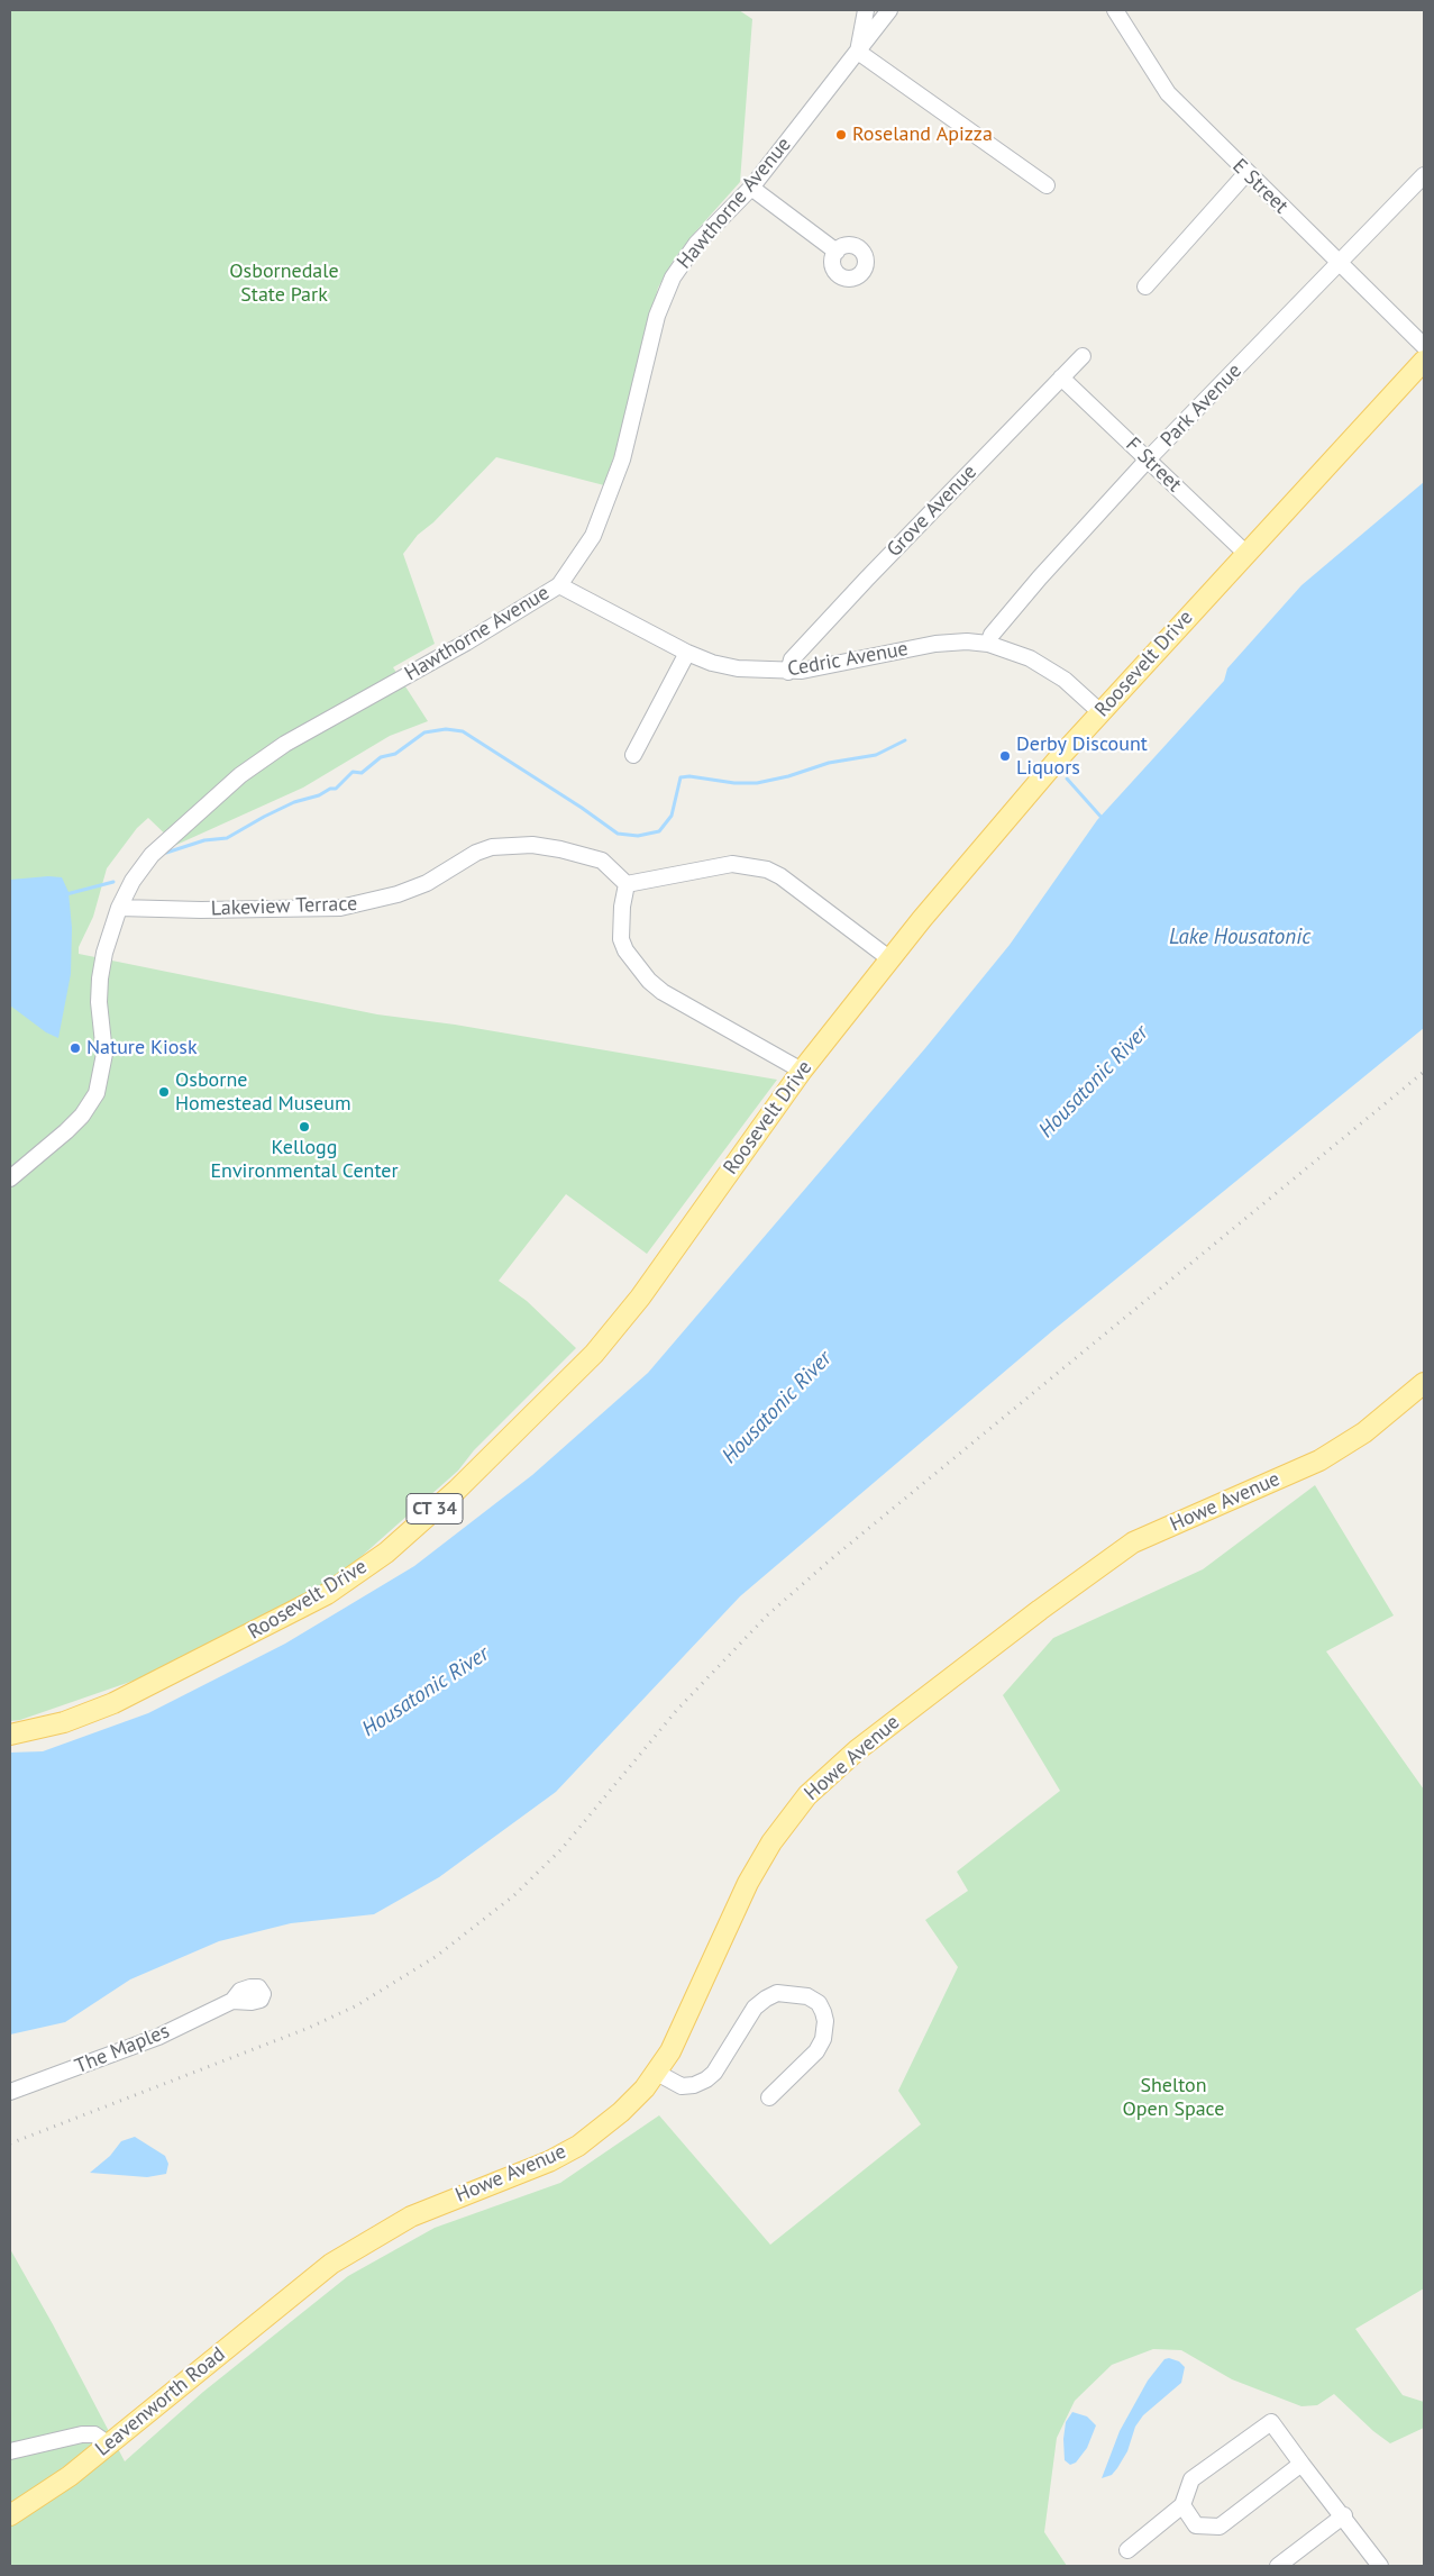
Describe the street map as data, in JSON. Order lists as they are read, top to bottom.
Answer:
{
  "streets": {
    "main road": [
      "Roosevelt Drive",
      "Howe Avenue",
      "CT 34",
      "Leavenworth Road"
    ],
    "street": [
      "E Street",
      "Hawthorne Avenue",
      "Park Avenue",
      "F Street",
      "Grove Avenue",
      "Cedric Avenue",
      "Lakeview Terrace",
      "The Maples"
    ]
  },
  "crossings": [
    ["E Street", "Park Avenue"],
    ["Hawthorne Avenue", "Cedric Avenue"],
    ["Hawthorne Avenue", "Lakeview Terrace"],
    ["Park Avenue", "F Street"],
    ["Park Avenue", "Cedric Avenue"],
    ["F Street", "Grove Avenue"],
    ["F Street", "Roosevelt Drive"],
    ["Grove Avenue", "Cedric Avenue"],
    ["Cedric Avenue", "Roosevelt Drive"],
    ["Howe Avenue", "Leavenworth Road"]
  ],
  "water": ["Lake Housatonic", "Housatonic River"],
  "parks": ["Osbornedale State Park", "Shelton Open Space"],
  "places": [
    "Roseland Apizza",
    "Derby Discount Liquors",
    "Nature Kiosk",
    "Osborne Homestead Museum",
    "Kellogg Environmental Center"
  ]
}
